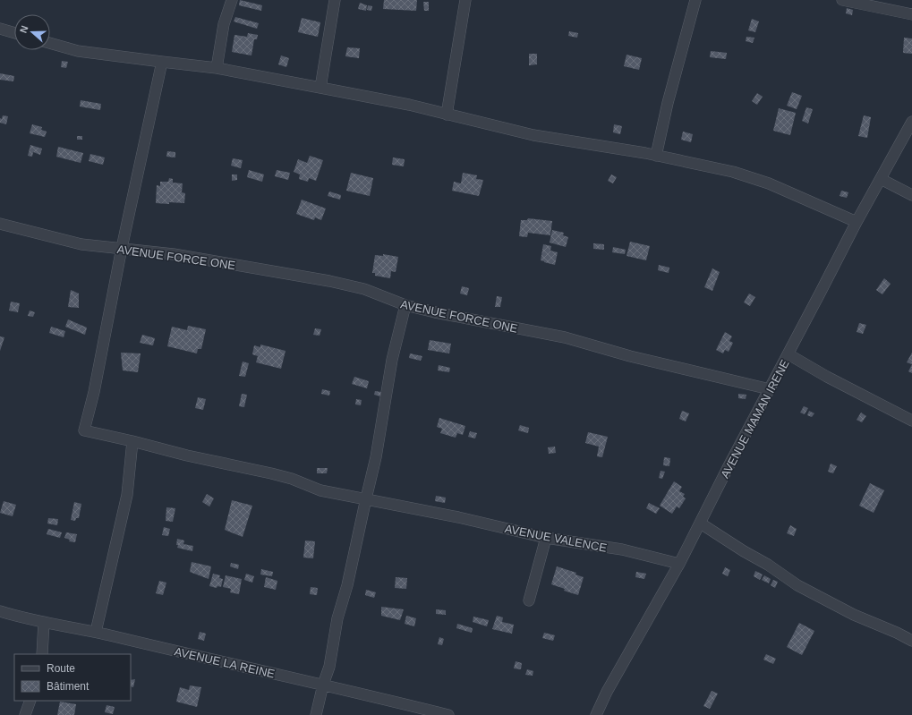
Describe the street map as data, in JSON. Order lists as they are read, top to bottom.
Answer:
{
  "streets": {
    "street": [
      "AVENUE FORCE ONE",
      "AVENUE MAMAN IRENE",
      "AVENUE VALENCE",
      "AVENUE LA REINE"
    ]
  },
  "crossings": [
    ["AVENUE FORCE ONE", "AVENUE MAMAN IRENE"],
    ["AVENUE FORCE ONE", "AVENUE VALENCE"],
    ["AVENUE MAMAN IRENE", "AVENUE VALENCE"]
  ],
  "legend": ["Route", "Bâtiment"],
  "north": "left"
}
